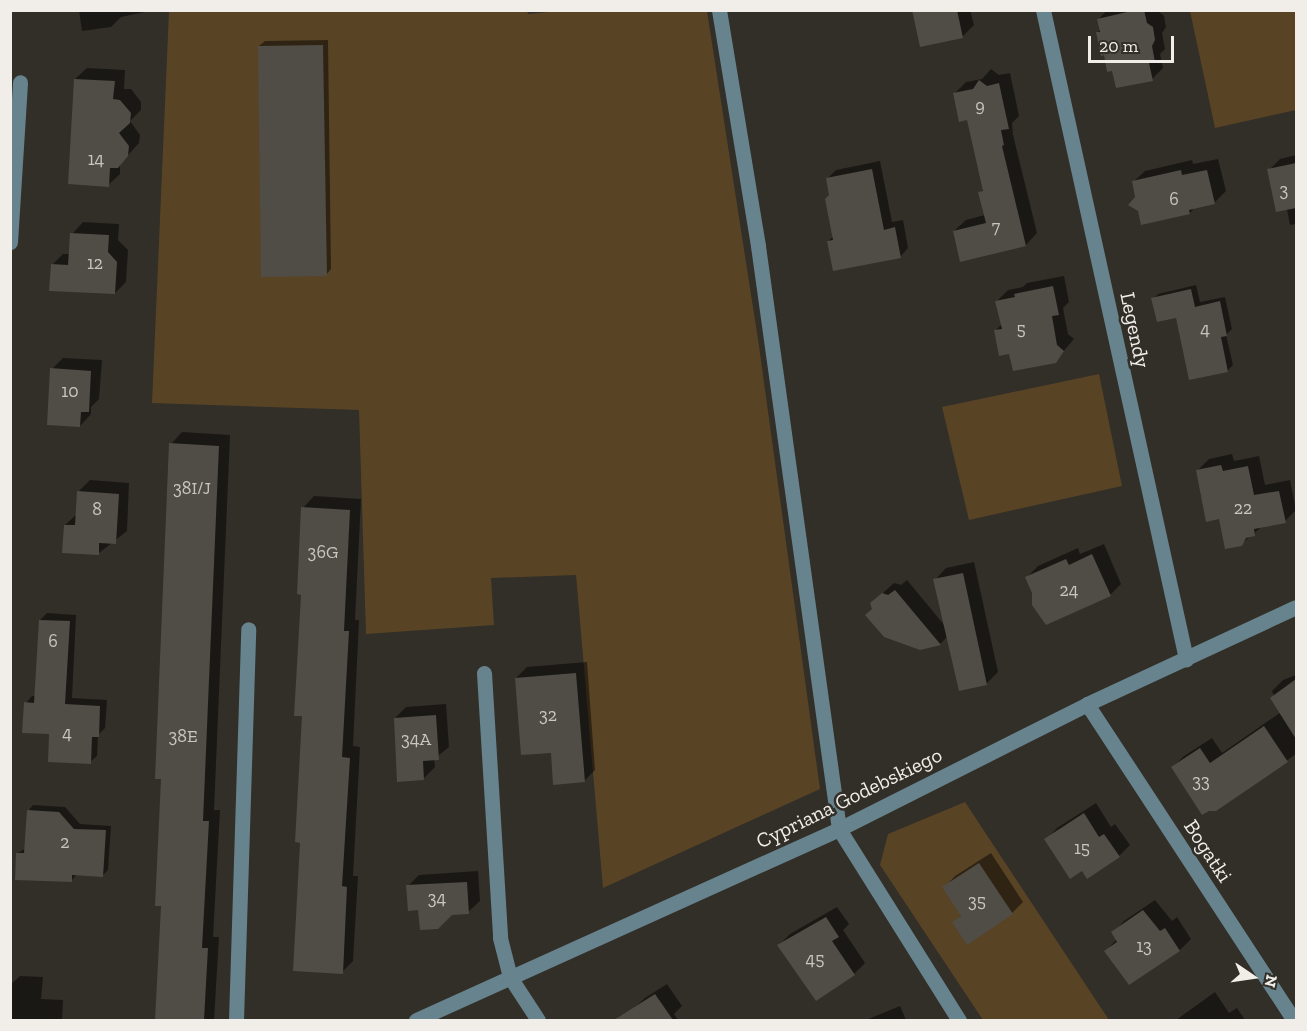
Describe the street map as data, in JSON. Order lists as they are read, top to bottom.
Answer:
{
  "streets": {
    "street": ["Legendy", "Cypriana Godebskiego", "Bogatki"]
  },
  "crossings": [
    ["Legendy", "Cypriana Godebskiego"],
    ["Cypriana Godebskiego", "Bogatki"]
  ],
  "house_numbers": [
    "9",
    "14",
    "3",
    "6",
    "7",
    "12",
    "5",
    "4",
    "10",
    "38I/J",
    "22",
    "8",
    "36G",
    "24",
    "6",
    "32",
    "4",
    "38E",
    "34A",
    "33",
    "2",
    "15",
    "34",
    "35",
    "13",
    "45"
  ],
  "scale_bar": "20 m",
  "north": "right"
}
